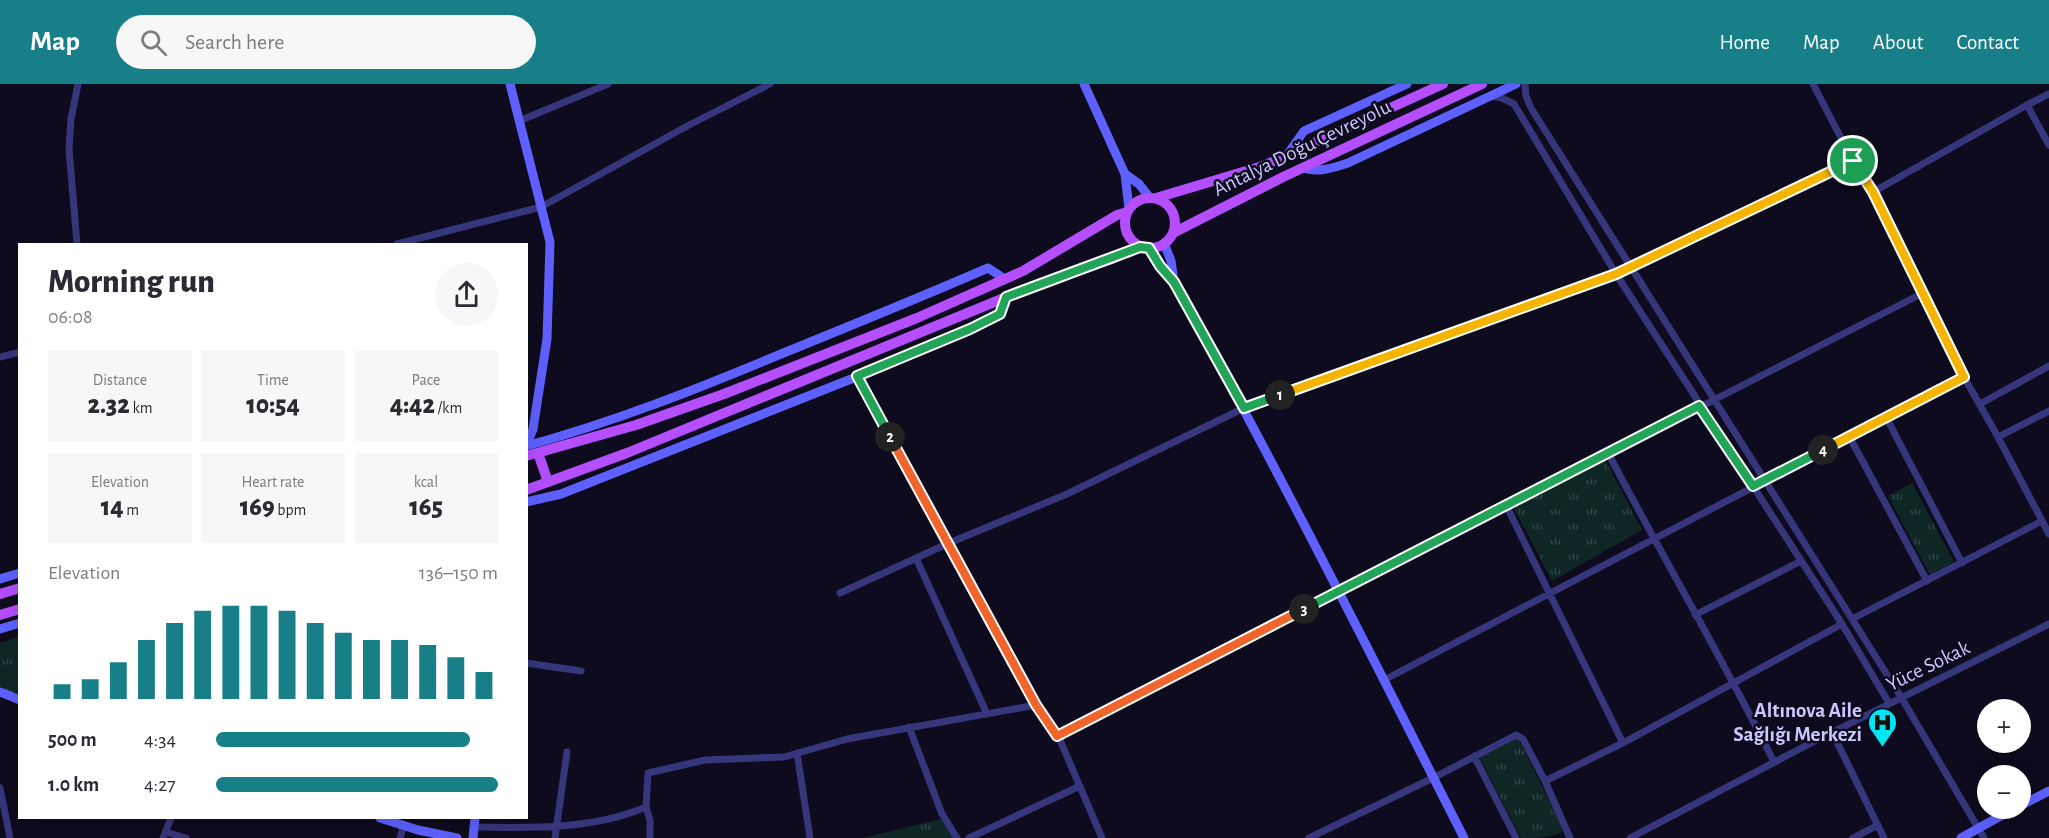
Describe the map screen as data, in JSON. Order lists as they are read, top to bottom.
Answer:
{
  "streets": {
    "main road": ["Antalya Doğu Çevreyolu"],
    "street": ["Yüce Sokak"]
  },
  "places": {
    "hospital": ["Altınova Aile Sağlığı Merkezi"]
  },
  "page": {
    "header": "Map",
    "search": "Search here",
    "nav": [
      "Home",
      "Map",
      "About",
      "Contact"
    ],
    "heading": ["Morning run", "06:08"],
    "stats": [
      ["Distance", "2.32 km"],
      ["Time", "10:54"],
      ["Pace", "4:42 /km"],
      ["Elevation", "14 m"],
      ["Heart rate", "169 bpm"],
      ["kcal", "165"]
    ],
    "pins": [
      "1",
      "2",
      "4",
      "3"
    ],
    "chart": ["Elevation", "136–150 m"],
    "map_buttons": ["+", "−"],
    "list": [
      {
        "name": "500 m",
        "note": "4:34"
      },
      {
        "name": "1.0 km",
        "note": "4:27"
      }
    ]
  }
}
